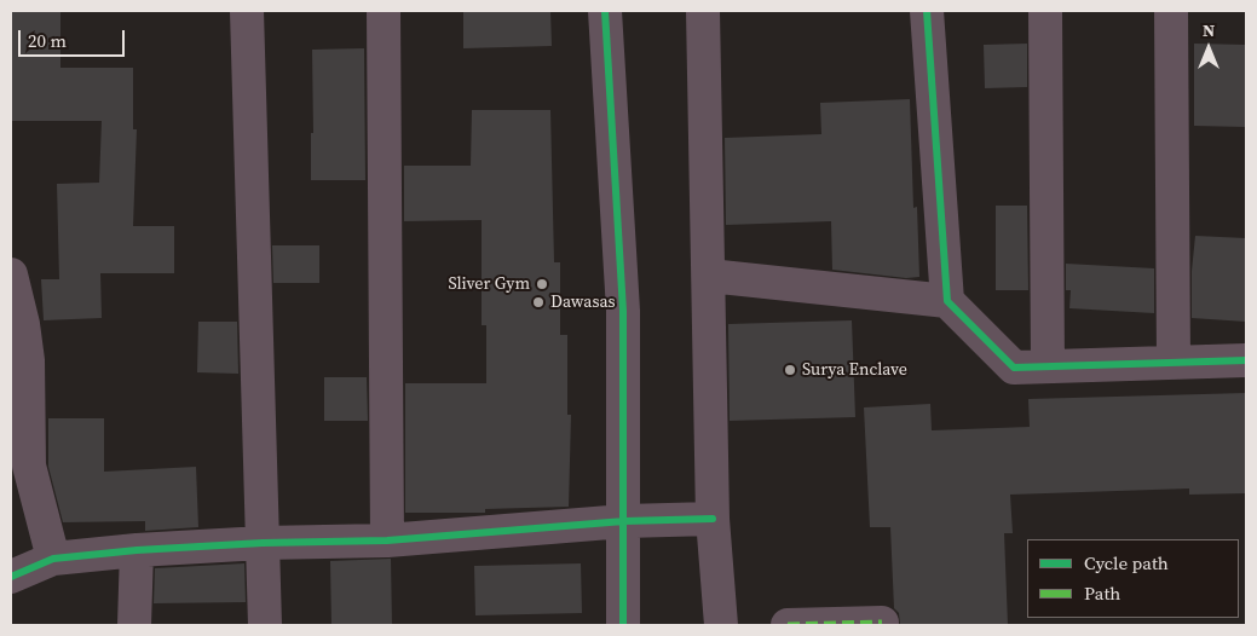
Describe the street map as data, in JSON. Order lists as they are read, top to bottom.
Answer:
{
  "places": ["Sliver Gym", "Dawasas", "Surya Enclave"],
  "legend": ["Cycle path", "Path"],
  "scale_bar": "20 m",
  "north": "top"
}
